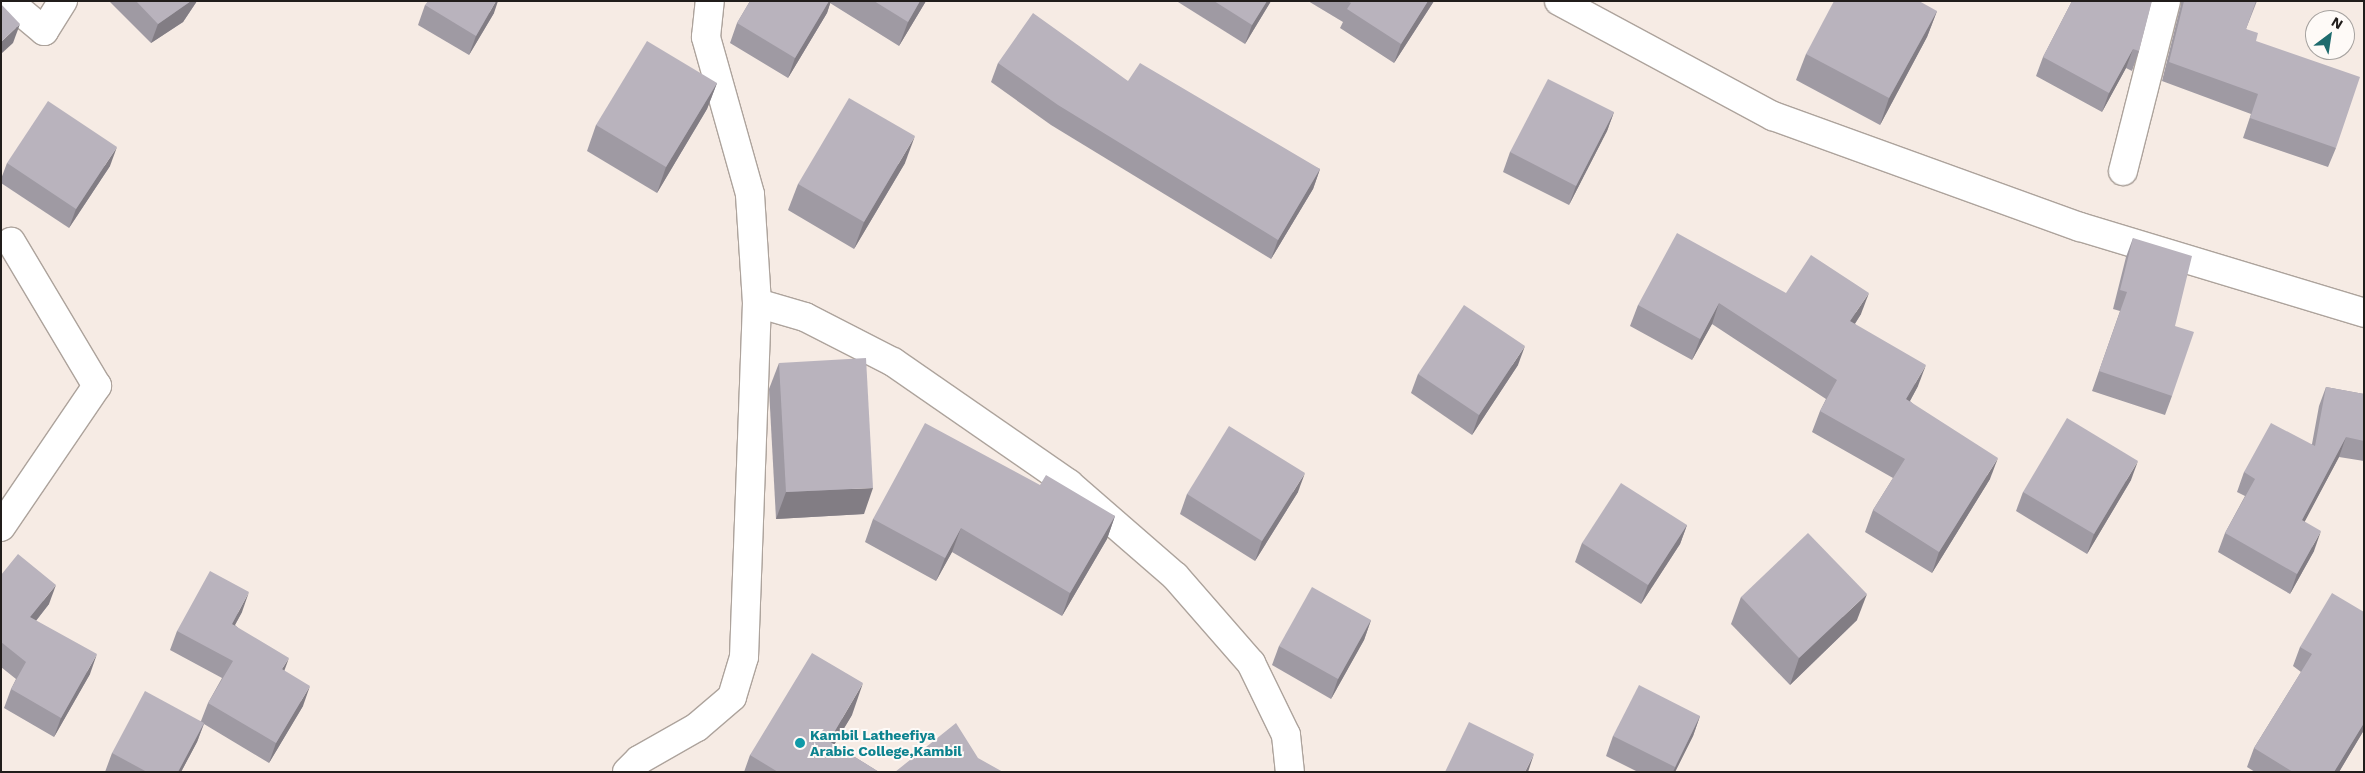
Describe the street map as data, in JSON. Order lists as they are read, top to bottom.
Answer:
{
  "places": ["Kambil Latheefiya Arabic College,Kambil"],
  "north": "top right"
}
